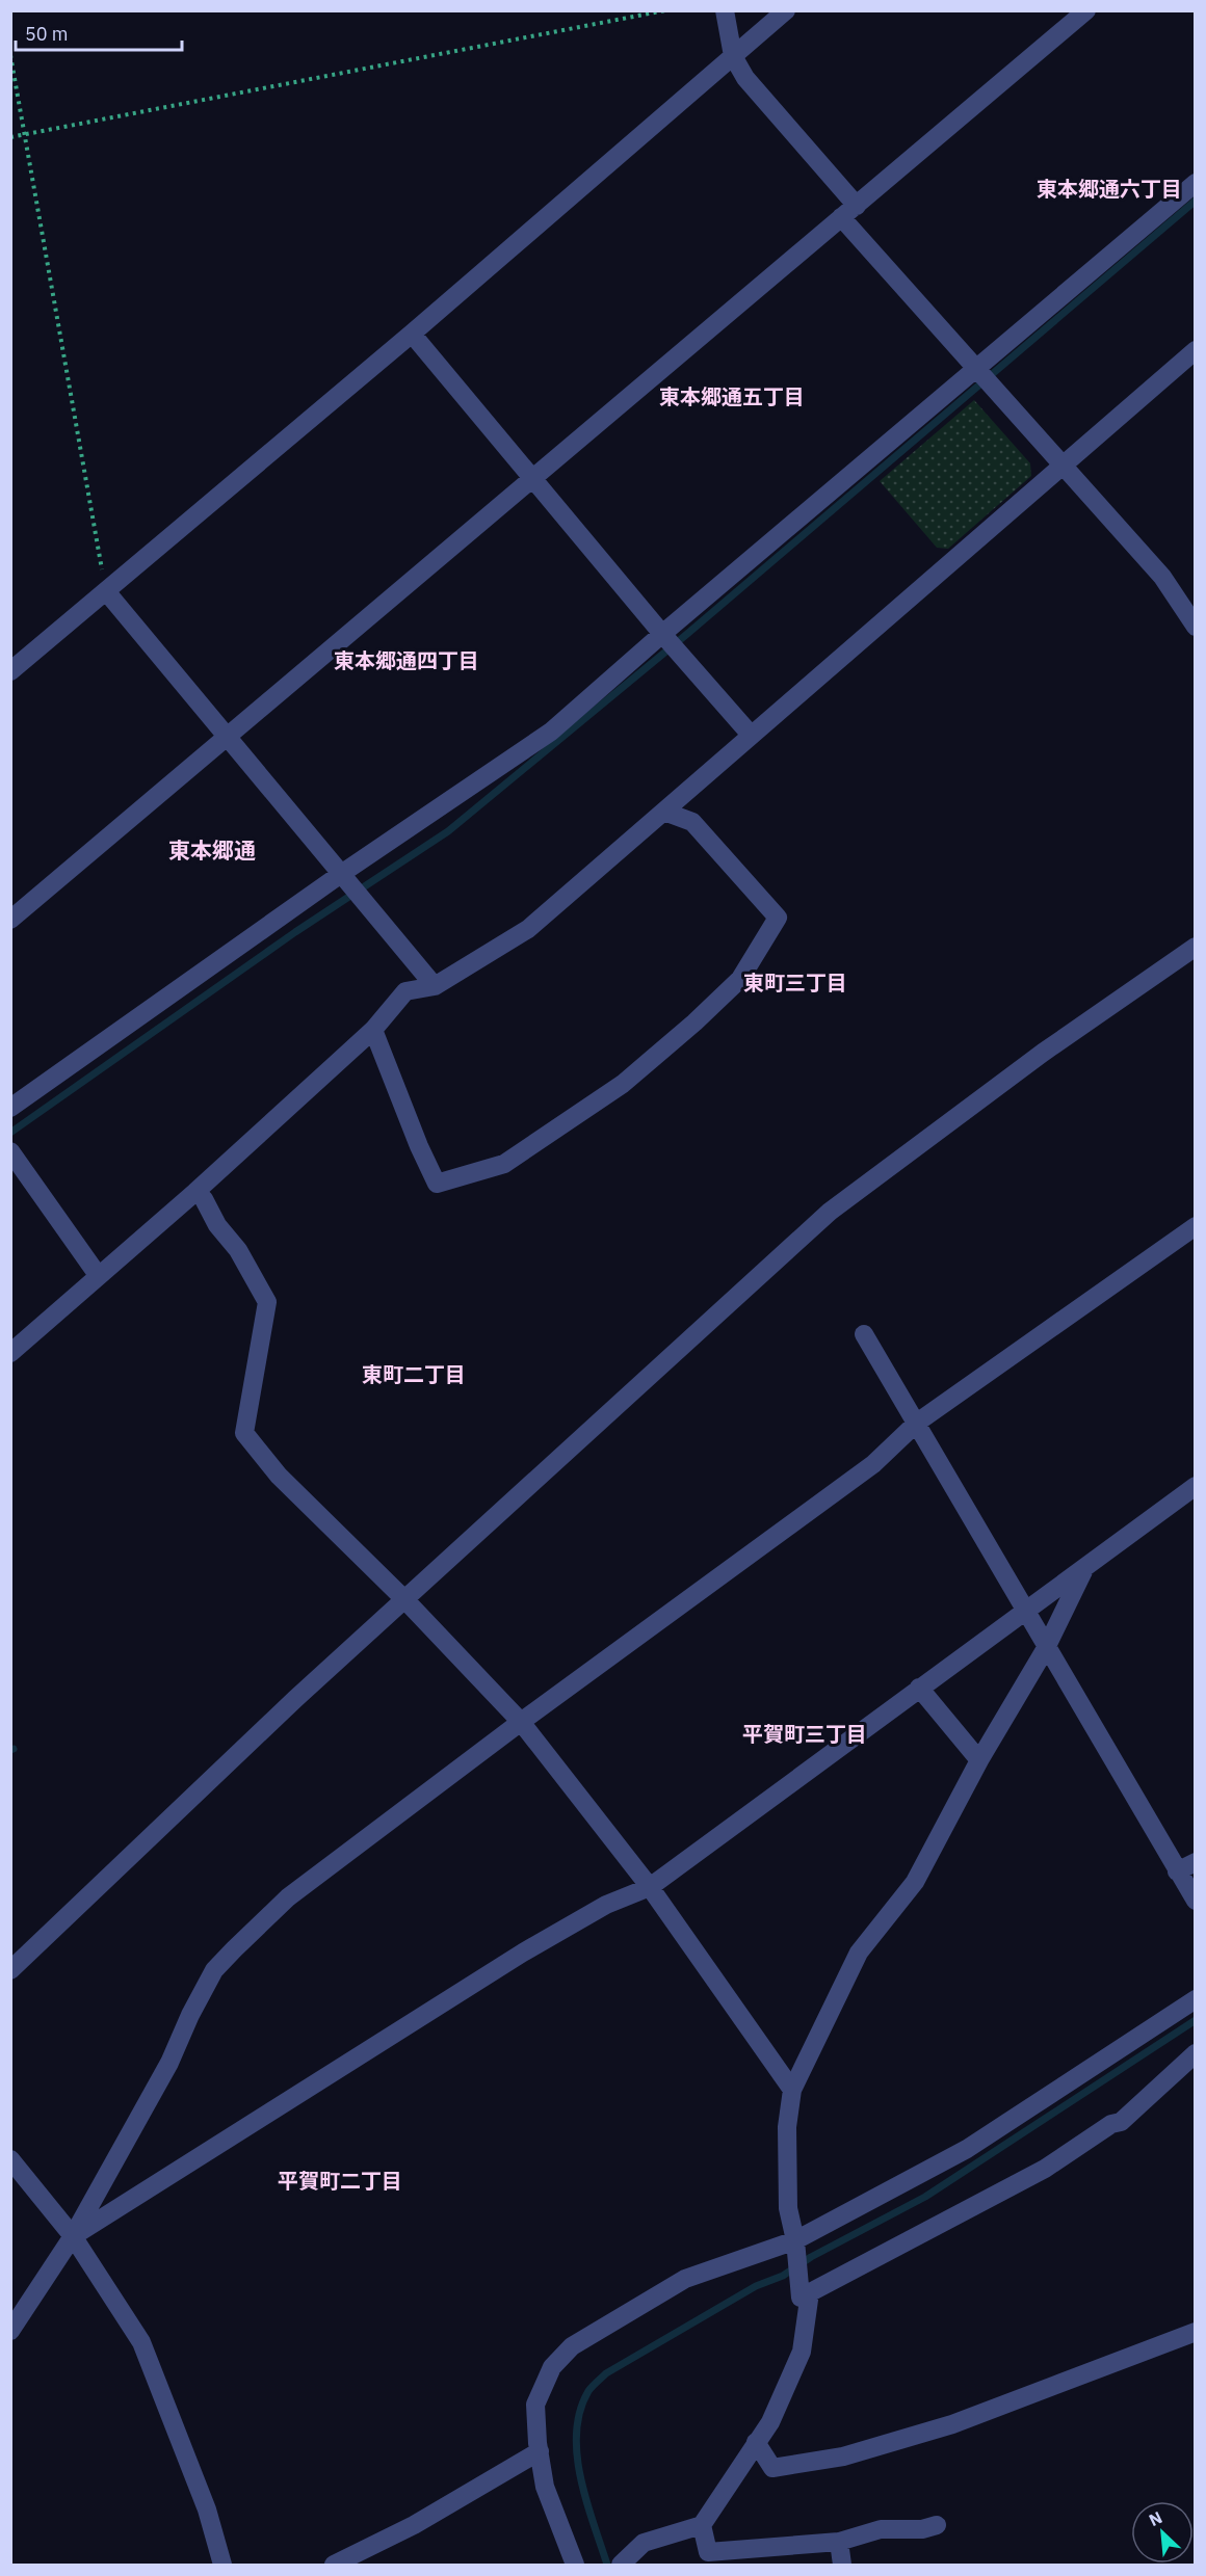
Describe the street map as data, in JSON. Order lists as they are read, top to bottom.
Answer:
{
  "districts": [
    "東本郷通六丁目",
    "東本郷通五丁目",
    "東本郷通四丁目",
    "東本郷通",
    "東町三丁目",
    "東町二丁目",
    "平賀町三丁目",
    "平賀町二丁目"
  ],
  "scale_bar": "50 m",
  "north": "top left"
}
